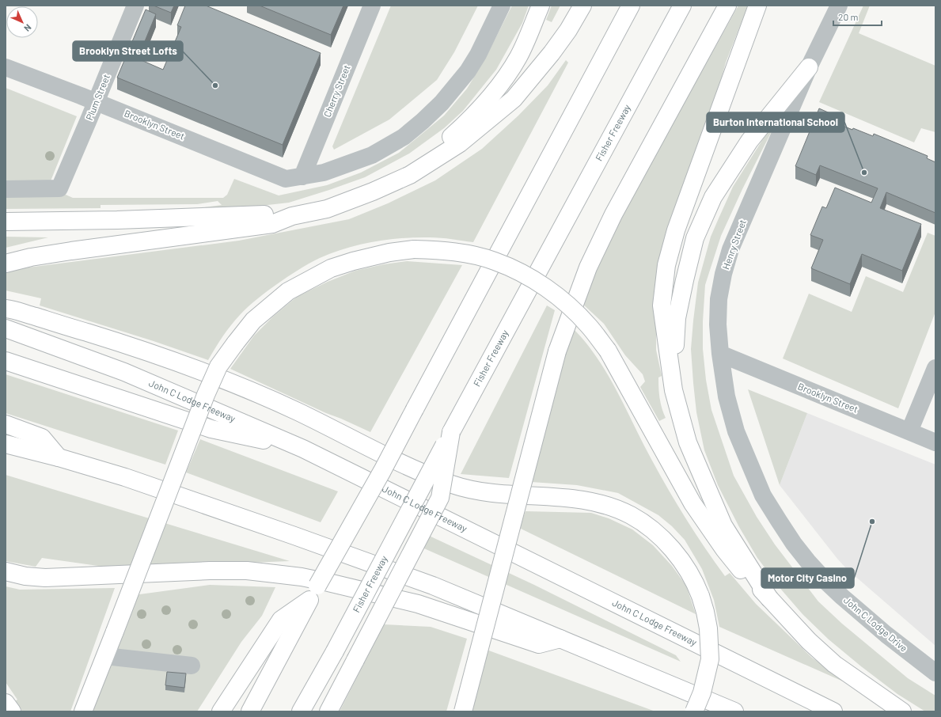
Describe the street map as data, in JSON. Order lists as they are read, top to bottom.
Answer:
{
  "streets": {
    "highway": ["Fisher Freeway", "John C Lodge Freeway"],
    "street": [
      "Cherry Street",
      "Plum Street",
      "Brooklyn Street",
      "Henry Street",
      "John C Lodge Drive"
    ]
  },
  "crossings": [
    ["Cherry Street", "Brooklyn Street"],
    ["Plum Street", "Brooklyn Street"],
    ["Brooklyn Street", "Henry Street"],
    ["Henry Street", "John C Lodge Drive"]
  ],
  "places": ["Brooklyn Street Lofts", "Burton International School", "Motor City Casino"],
  "scale_bar": "20 m",
  "north": "bottom right"
}
